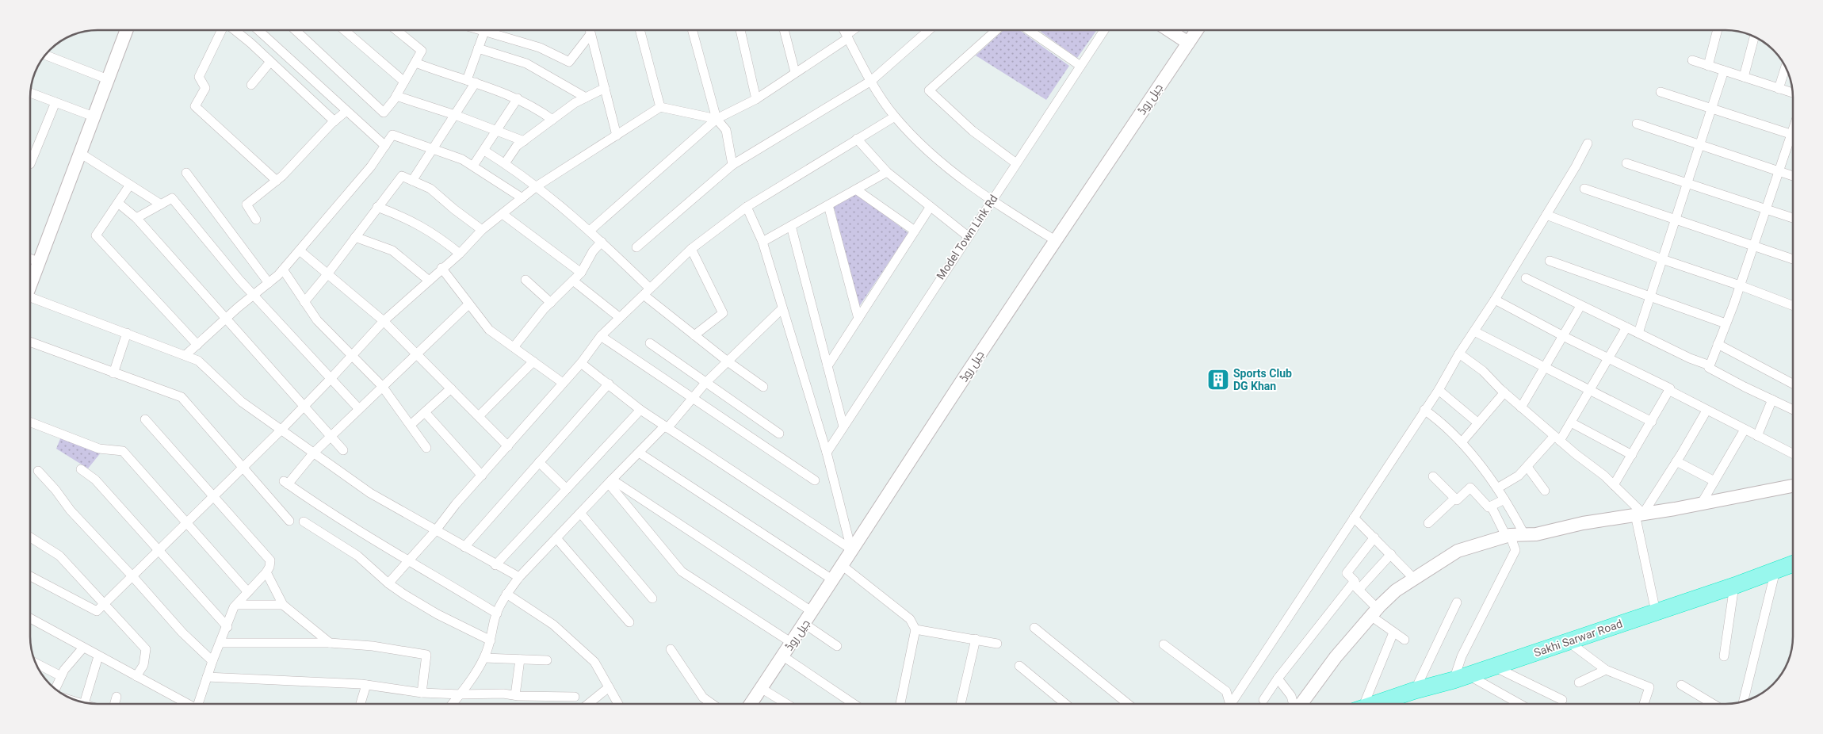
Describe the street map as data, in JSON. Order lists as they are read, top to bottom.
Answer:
{
  "streets": {
    "highway": ["Sakhi Sarwar Road"],
    "street": ["جیل روڈ", "Model Town Link Rd"]
  },
  "places": {
    "building": ["Sports Club DG Khan"]
  }
}
